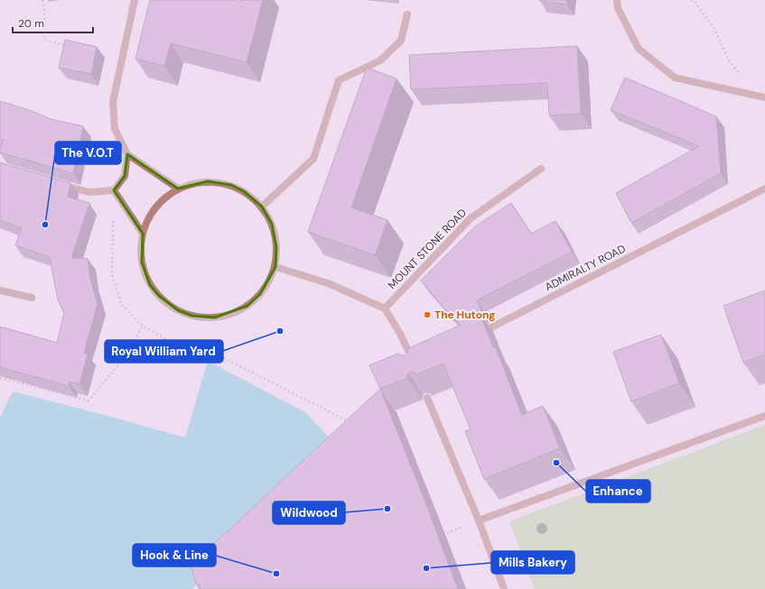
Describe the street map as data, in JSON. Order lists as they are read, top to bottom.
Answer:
{
  "streets": {
    "street": ["MOUNT STONE ROAD", "ADMIRALTY ROAD"]
  },
  "places": [
    "The V.O.T",
    "The Hutong",
    "Royal William Yard",
    "Enhance",
    "Wildwood",
    "Mills Bakery",
    "Hook & Line"
  ],
  "scale_bar": "20 m"
}
